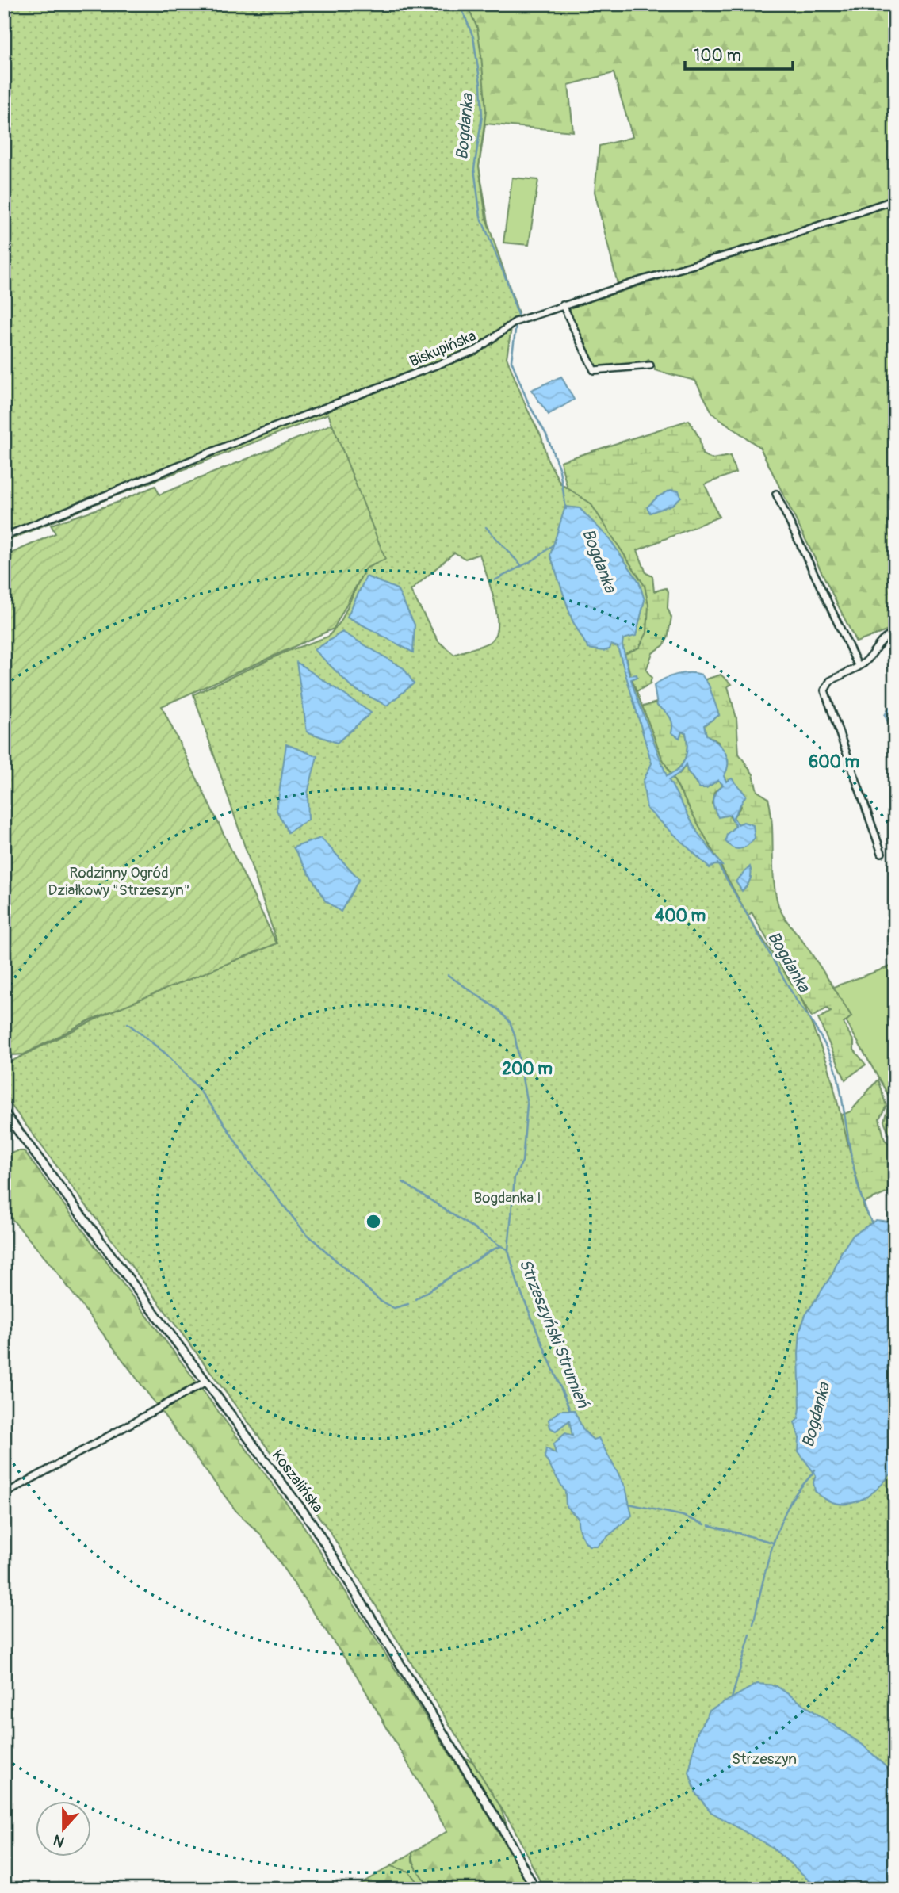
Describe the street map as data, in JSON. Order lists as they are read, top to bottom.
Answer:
{
  "streets": {
    "street": ["Biskupińska", "Koszalińska"]
  },
  "water": ["Bogdanka", "Strzeszyński Strumień"],
  "parks": ["Rodzinny Ogród Działkowy \"Strzeszyn\"", "Bogdanka I", "Strzeszyn"],
  "scale_bar": "100 m",
  "north": "bottom",
  "rings": ["600 m", "400 m", "200 m"]
}
